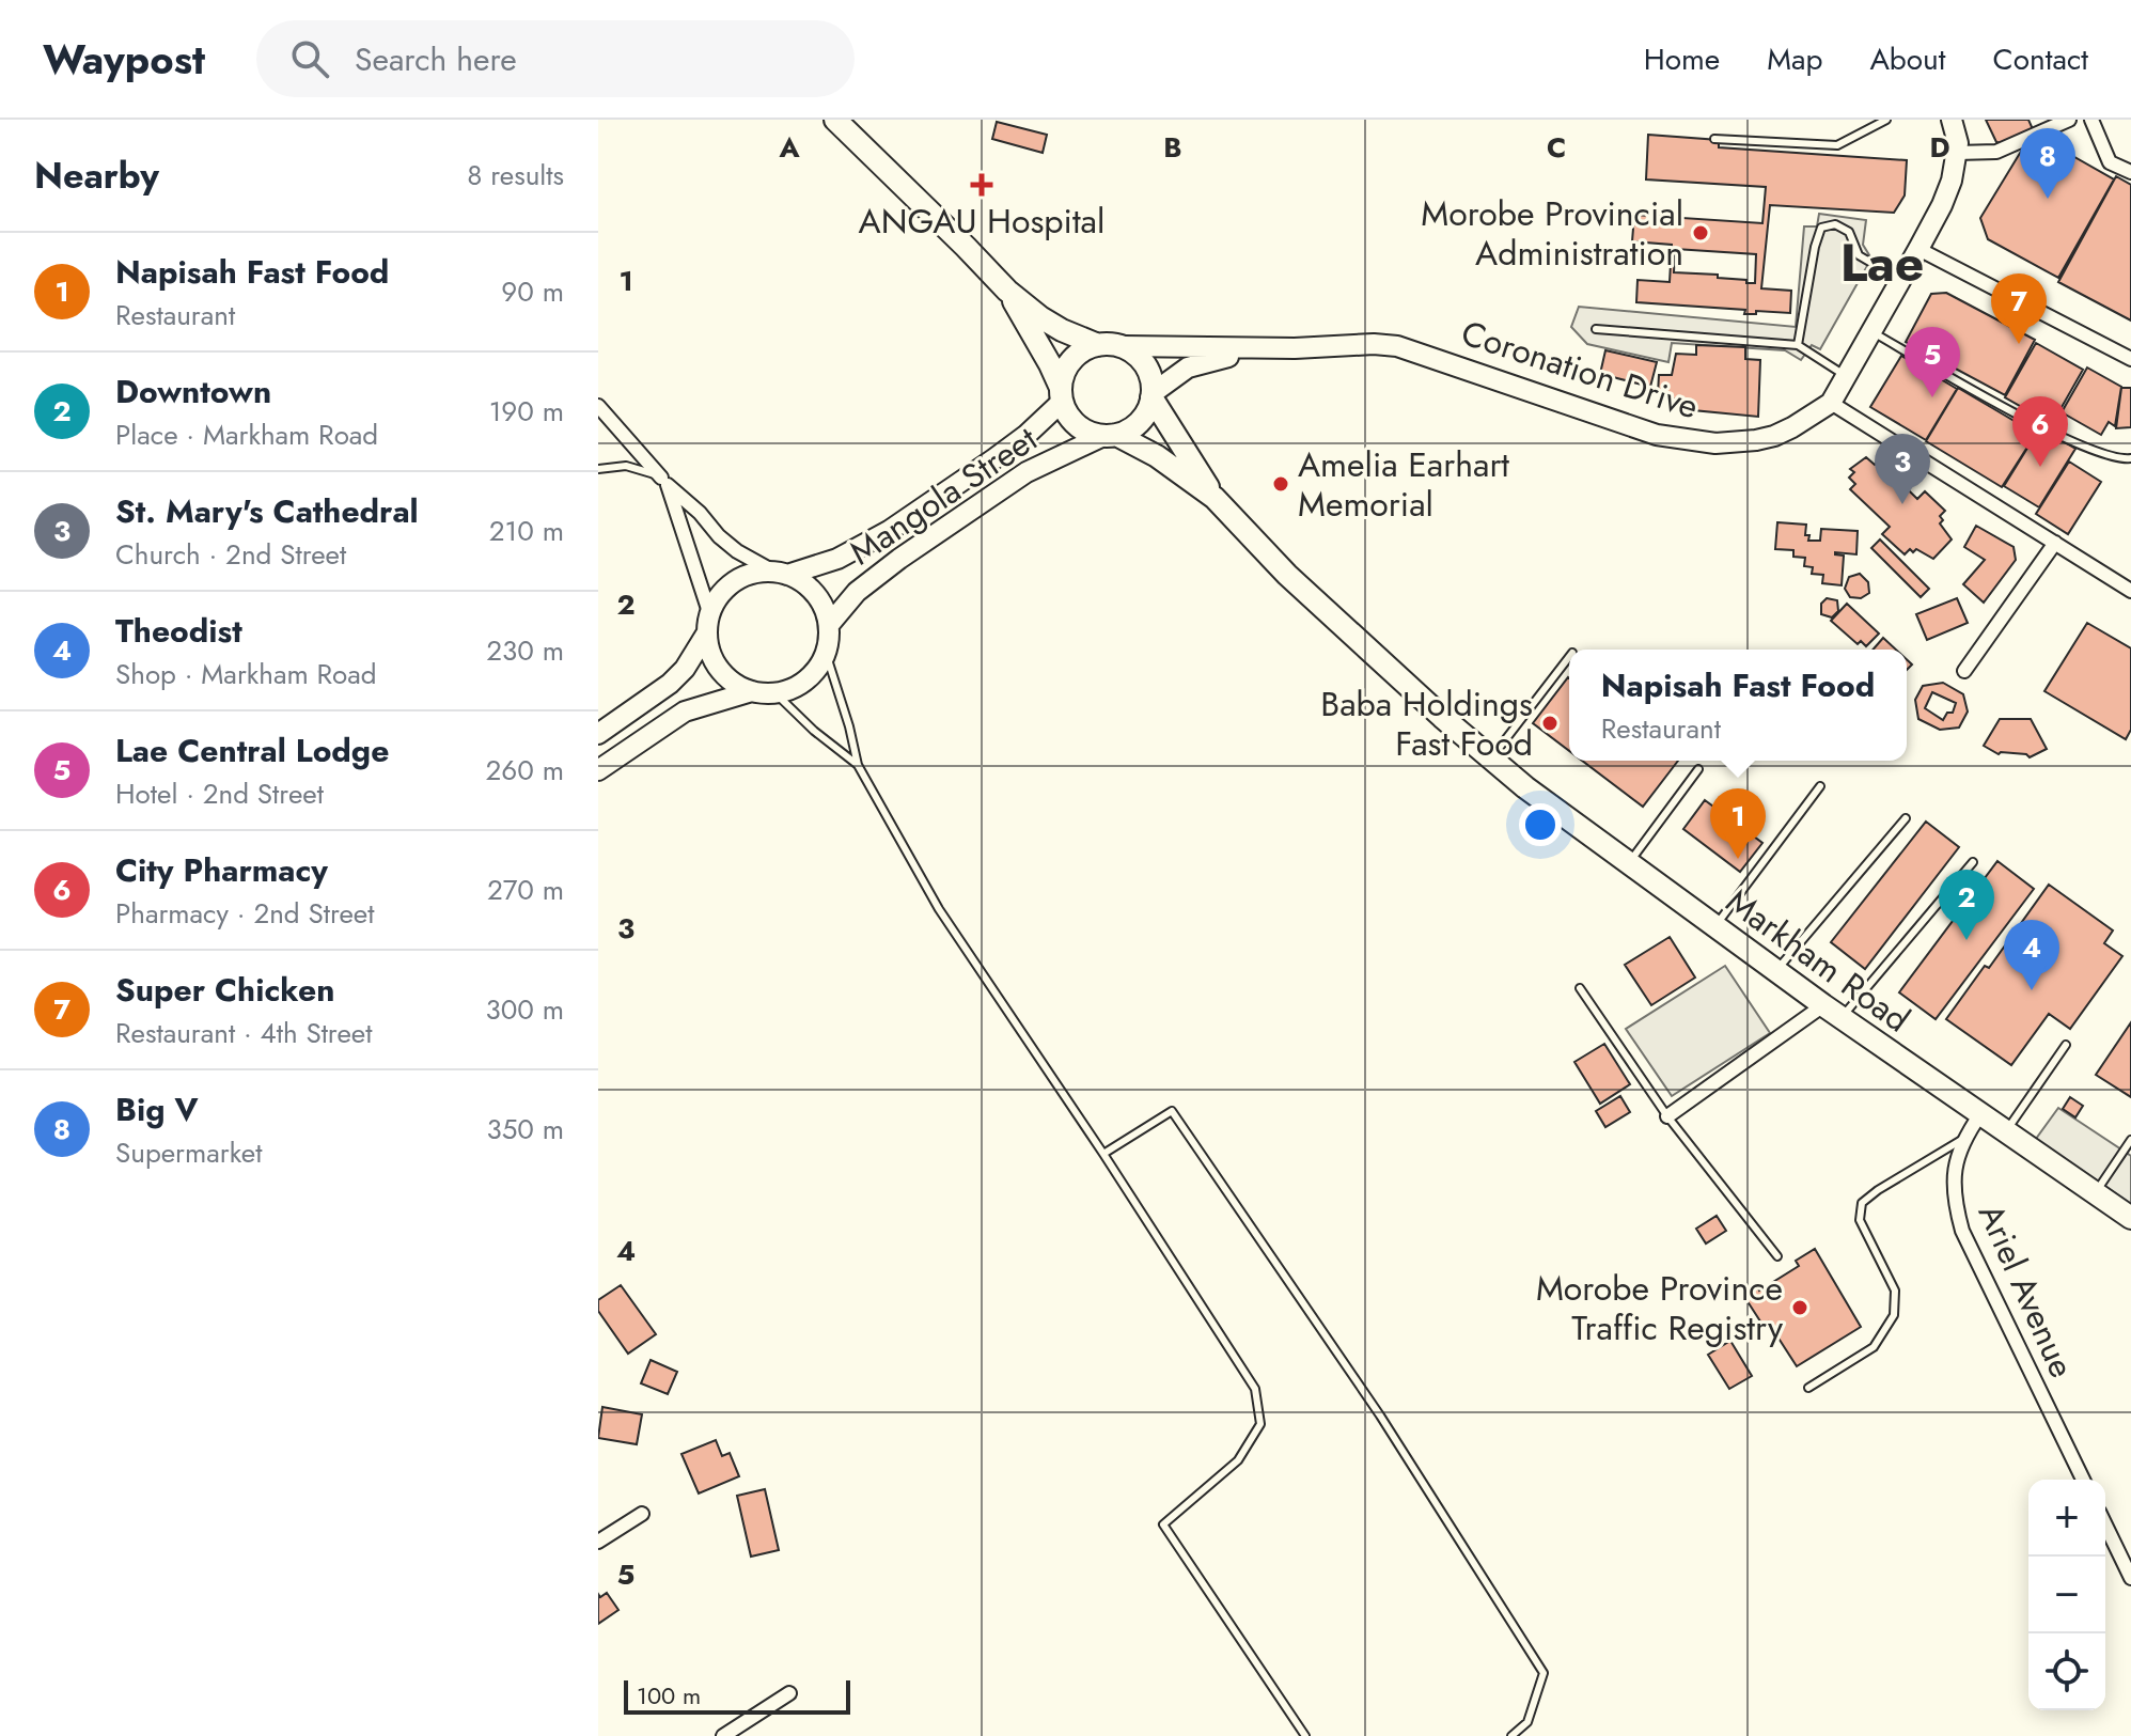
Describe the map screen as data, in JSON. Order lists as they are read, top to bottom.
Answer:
{
  "streets": {
    "main road": ["Coronation Drive", "Mangola Street", "Markham Road"],
    "street": ["Ariel Avenue"]
  },
  "crossings": [
    ["Coronation Drive", "Mangola Street"],
    ["Coronation Drive", "Markham Road"],
    ["Mangola Street", "Markham Road"],
    ["Markham Road", "Ariel Avenue"]
  ],
  "districts": ["Lae"],
  "places": {
    "health": ["ANGAU Hospital"],
    "other": [
      "Morobe Provincial Administration",
      "Amelia Earhart Memorial",
      "Baba Holdings Fast Food",
      "Morobe Province Traffic Registry"
    ]
  },
  "scale_bar": "100 m",
  "page": {
    "header": "Waypost",
    "search": "Search here",
    "nav": [
      "Home",
      "Map",
      "About",
      "Contact"
    ],
    "heading": ["Nearby", "8 results"],
    "pins": [
      "8",
      "7",
      "5",
      "6",
      "3",
      "1",
      "2",
      "4"
    ],
    "list": [
      {
        "mark": "1",
        "name": "Napisah Fast Food",
        "note": "Restaurant",
        "value": "90 m"
      },
      {
        "mark": "2",
        "name": "Downtown",
        "note": "Place · Markham Road",
        "value": "190 m"
      },
      {
        "mark": "3",
        "name": "St. Mary's Cathedral",
        "note": "Church · 2nd Street",
        "value": "210 m"
      },
      {
        "mark": "4",
        "name": "Theodist",
        "note": "Shop · Markham Road",
        "value": "230 m"
      },
      {
        "mark": "5",
        "name": "Lae Central Lodge",
        "note": "Hotel · 2nd Street",
        "value": "260 m"
      },
      {
        "mark": "6",
        "name": "City Pharmacy",
        "note": "Pharmacy · 2nd Street",
        "value": "270 m"
      },
      {
        "mark": "7",
        "name": "Super Chicken",
        "note": "Restaurant · 4th Street",
        "value": "300 m"
      },
      {
        "mark": "8",
        "name": "Big V",
        "note": "Supermarket",
        "value": "350 m"
      }
    ],
    "popup": ["Napisah Fast Food", "Restaurant"],
    "map_buttons": ["+", "−"],
    "scale": "100 m"
  },
  "grid": {
    "columns": [
      "A",
      "B",
      "C",
      "D"
    ],
    "rows": [
      "1",
      "2",
      "3",
      "4",
      "5"
    ]
  }
}
